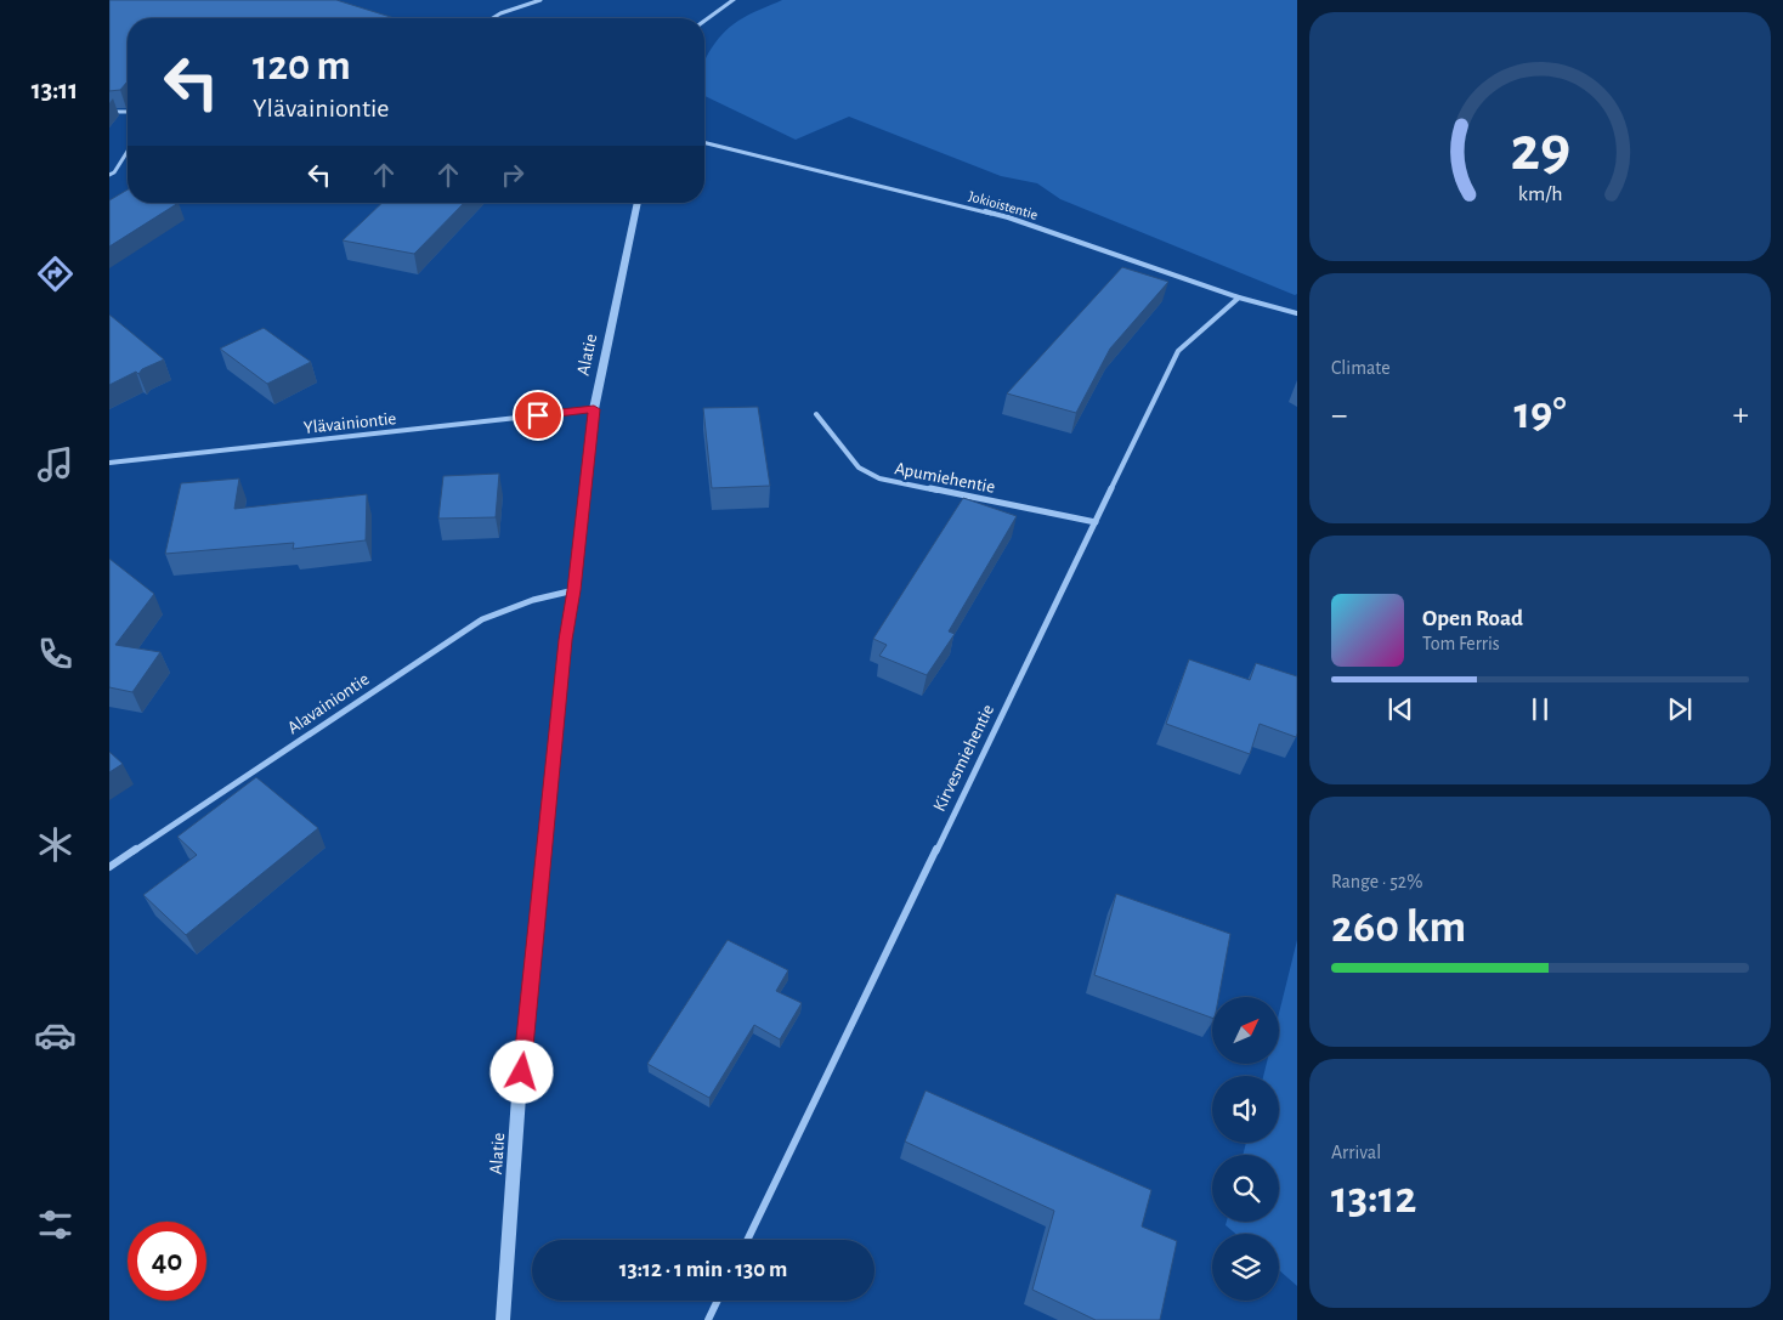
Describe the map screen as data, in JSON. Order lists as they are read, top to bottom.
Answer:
{
  "streets": {
    "street": [
      "Jokioistentie",
      "Alatie",
      "Ylävainiontie",
      "Apumiehentie",
      "Alavainiontie",
      "Kirvesmiehentie"
    ]
  },
  "crossings": [
    ["Jokioistentie", "Kirvesmiehentie"],
    ["Alatie", "Ylävainiontie"],
    ["Alatie", "Alavainiontie"],
    ["Apumiehentie", "Kirvesmiehentie"]
  ],
  "north": "top right",
  "page": {
    "tabs": "13:11",
    "turn": ["120 m", "Ylävainiontie"],
    "tile": [
      "Climate",
      ["Range · 52%", "260 km"],
      ["Arrival", "13:12"]
    ],
    "heat": ["−", "19°", "+"],
    "song": ["Open Road", "Tom Ferris"],
    "limit": "40",
    "trip": "13:12 · 1 min · 130 m",
    "gauge": ["29", "km/h"]
  }
}
